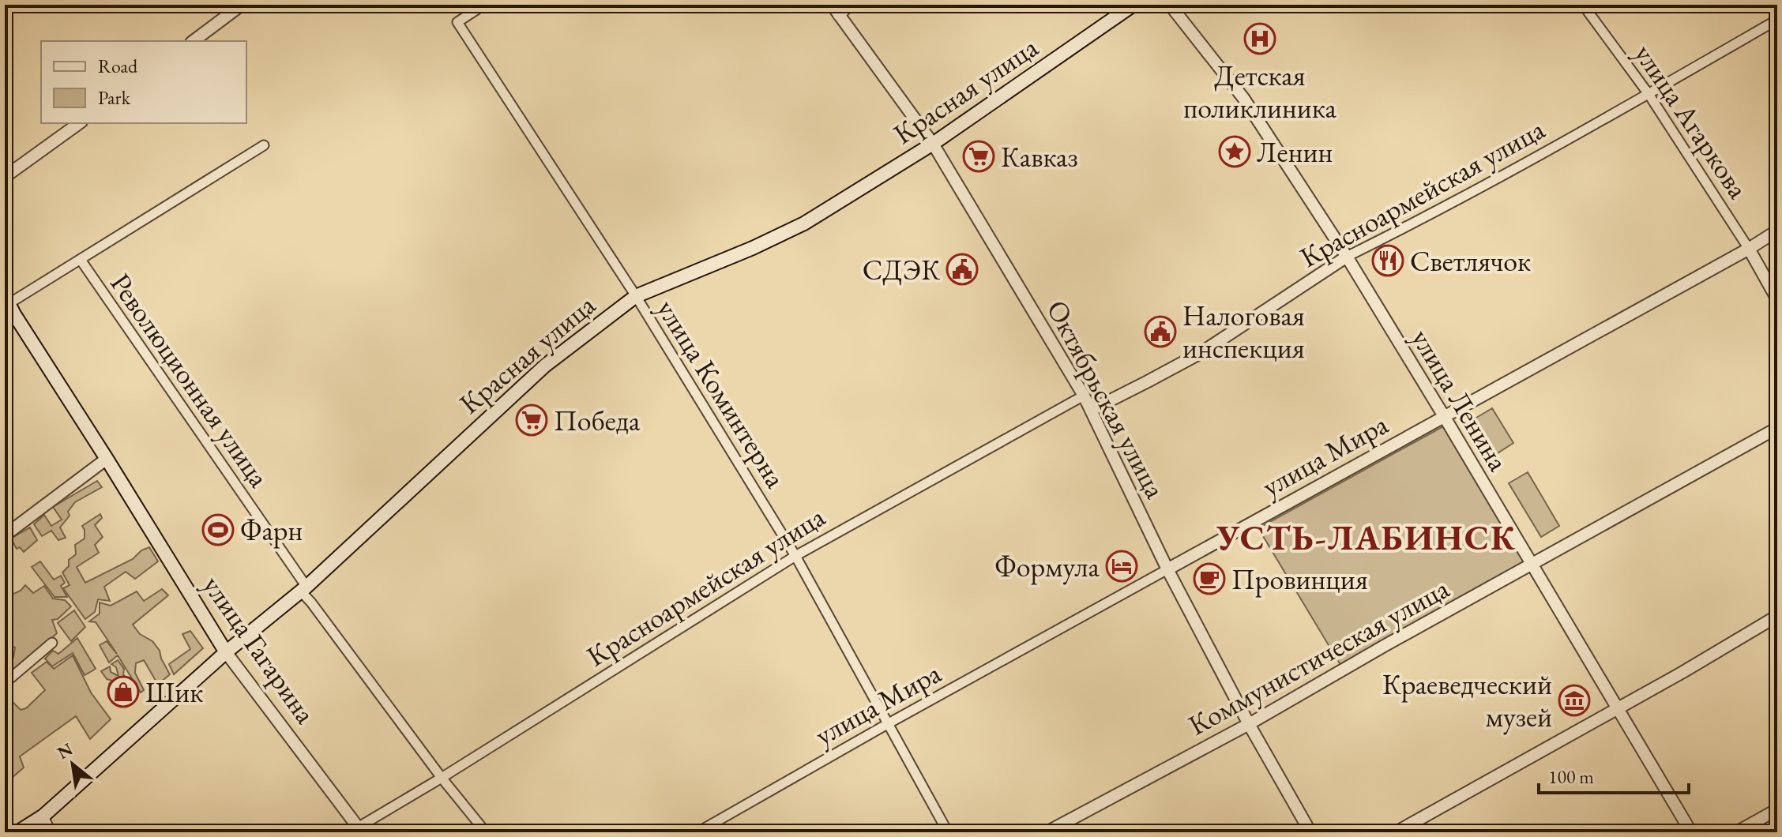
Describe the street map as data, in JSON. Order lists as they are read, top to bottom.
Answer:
{
  "streets": {
    "main road": ["Красная улица", "улица Гагарина"],
    "street": [
      "улица Агаркова",
      "Красноармейская улица",
      "Революционная улица",
      "улица Коминтерна",
      "Октябрьская улица",
      "улица Ленина",
      "улица Мира",
      "Коммунистическая улица"
    ]
  },
  "crossings": [
    ["Красная улица", "Революционная улица"],
    ["Красная улица", "улица Коминтерна"],
    ["Красная улица", "Октябрьская улица"],
    ["Красная улица", "улица Гагарина"],
    ["улица Агаркова", "Красноармейская улица"],
    ["улица Агаркова", "улица Мира"],
    ["Красноармейская улица", "Революционная улица"],
    ["Красноармейская улица", "улица Коминтерна"],
    ["Красноармейская улица", "Октябрьская улица"],
    ["Красноармейская улица", "улица Ленина"],
    ["Красноармейская улица", "улица Гагарина"],
    ["улица Коминтерна", "улица Мира"],
    ["Октябрьская улица", "улица Мира"],
    ["Октябрьская улица", "Коммунистическая улица"],
    ["улица Ленина", "улица Мира"],
    ["улица Ленина", "Коммунистическая улица"]
  ],
  "districts": ["УСТЬ-ЛАБИНСК"],
  "places": {
    "hospital": ["Детская поликлиника"],
    "place": ["Ленин"],
    "supermarket": ["Кавказ", "Победа"],
    "restaurant": ["Светлячок"],
    "public building": ["СДЭК", "Налоговая инспекция"],
    "sports": ["Фарн"],
    "hotel": ["Формула"],
    "cafe": ["Провинция"],
    "shop": ["Шик"],
    "museum": ["Краеведческий музей"]
  },
  "legend": ["Road", "Park"],
  "scale_bar": "100 m",
  "north": "top left"
}
